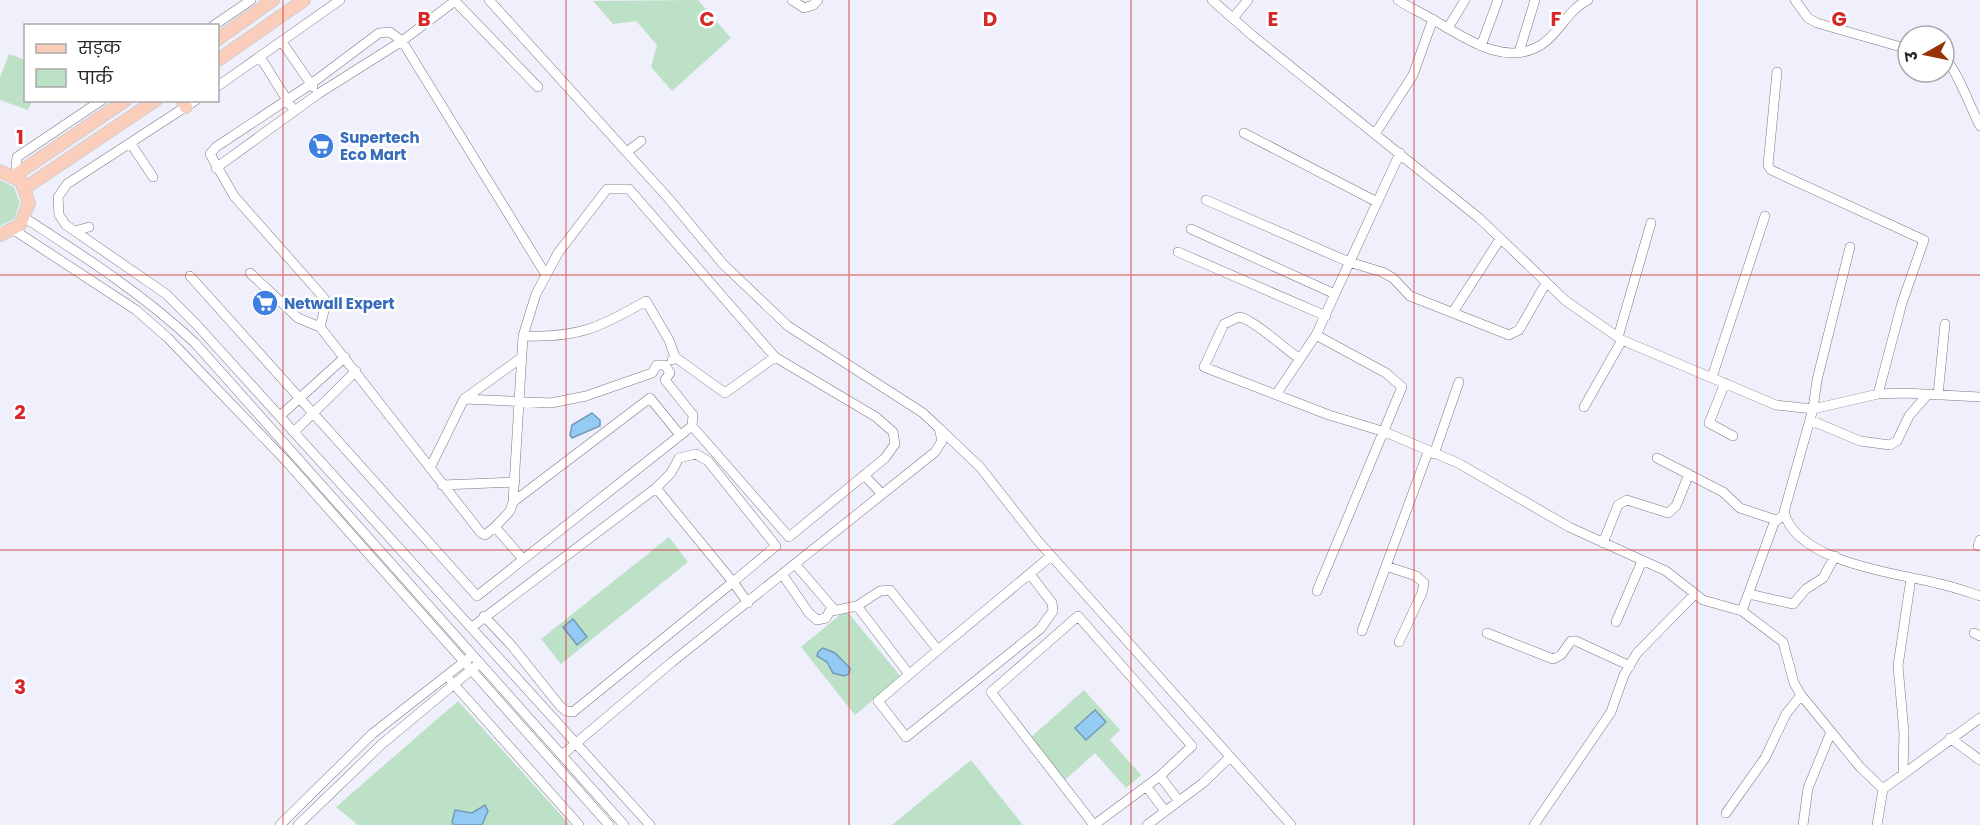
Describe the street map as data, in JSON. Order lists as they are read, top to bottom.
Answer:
{
  "places": {
    "supermarket": ["Supertech Eco Mart", "Netwall Expert"]
  },
  "legend": ["सड़क", "पार्क"],
  "north": "left",
  "grid": {
    "columns": [
      "B",
      "C",
      "D",
      "E",
      "F",
      "G"
    ],
    "rows": ["1", "2", "3"]
  }
}
